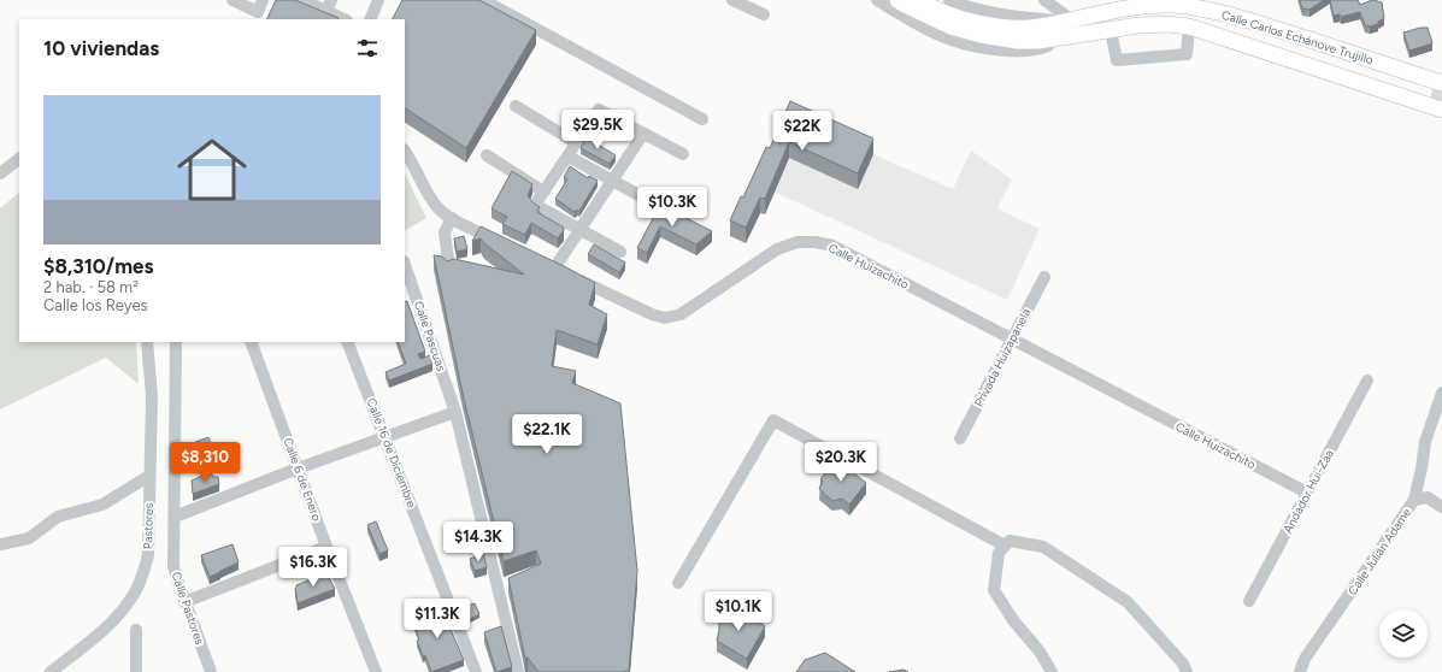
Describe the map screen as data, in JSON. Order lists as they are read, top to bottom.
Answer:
{
  "streets": {
    "main road": ["Calle Carlos Echánove Trujillo"],
    "street": [
      "Calle Huizachito",
      "Calle Pascuas",
      "Privada Huizapanela",
      "Calle 16 de Diciembre",
      "Calle 6 de Enero",
      "Andador Hui-Zaa",
      "Pastores",
      "Calle Julián Adame",
      "Calle Pastores"
    ]
  },
  "crossings": [
    ["Calle Huizachito", "Privada Huizapanela"],
    ["Calle Huizachito", "Andador Hui-Zaa"]
  ],
  "page": {
    "heading": "10 viviendas",
    "list": [
      {
        "name": "$8,310/mes",
        "note": "2 hab. · 58 m² · Calle los Reyes"
      }
    ],
    "price": [
      "$29.5K",
      "$22K",
      "$10.3K",
      "$22.1K",
      "$8,310",
      "$20.3K",
      "$14.3K",
      "$16.3K",
      "$10.1K",
      "$11.3K"
    ]
  }
}
